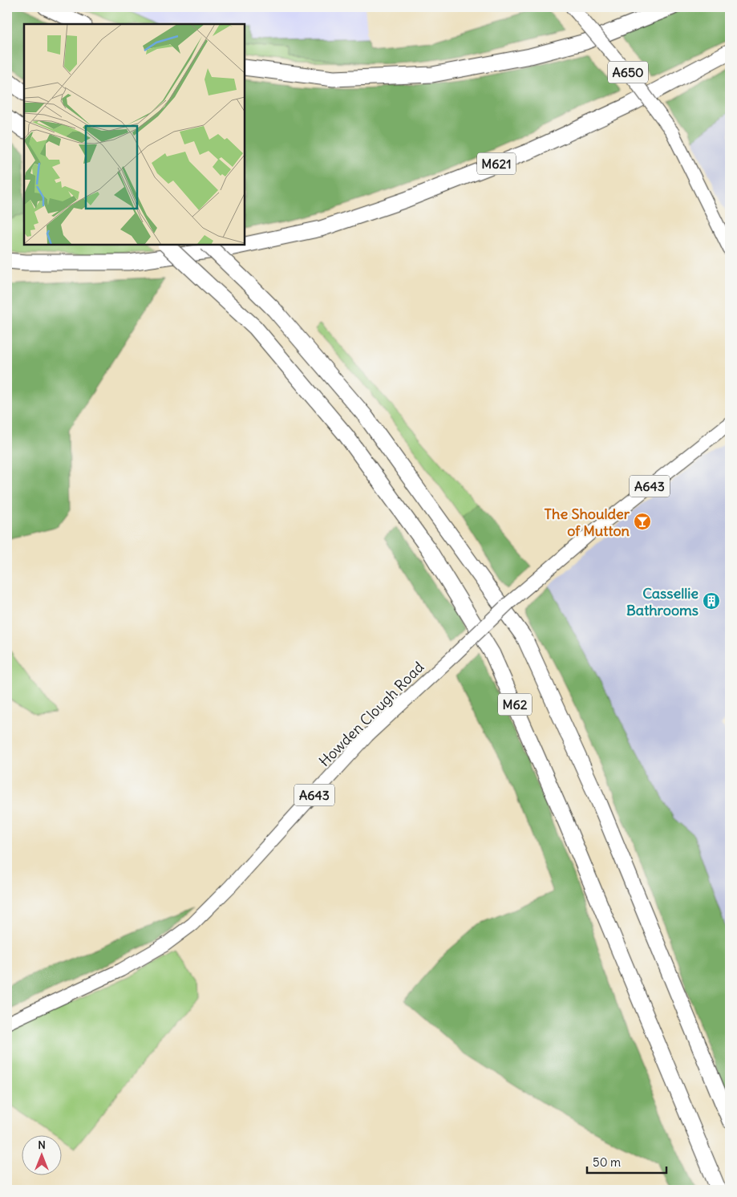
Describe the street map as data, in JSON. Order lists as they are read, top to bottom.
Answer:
{
  "streets": {
    "highway": ["M621", "M62"],
    "main road": ["A650", "A643", "Howden Clough Road"]
  },
  "places": {
    "bar": ["The Shoulder of Mutton"],
    "building": ["Cassellie Bathrooms"]
  },
  "scale_bar": "50 m",
  "north": "top"
}
